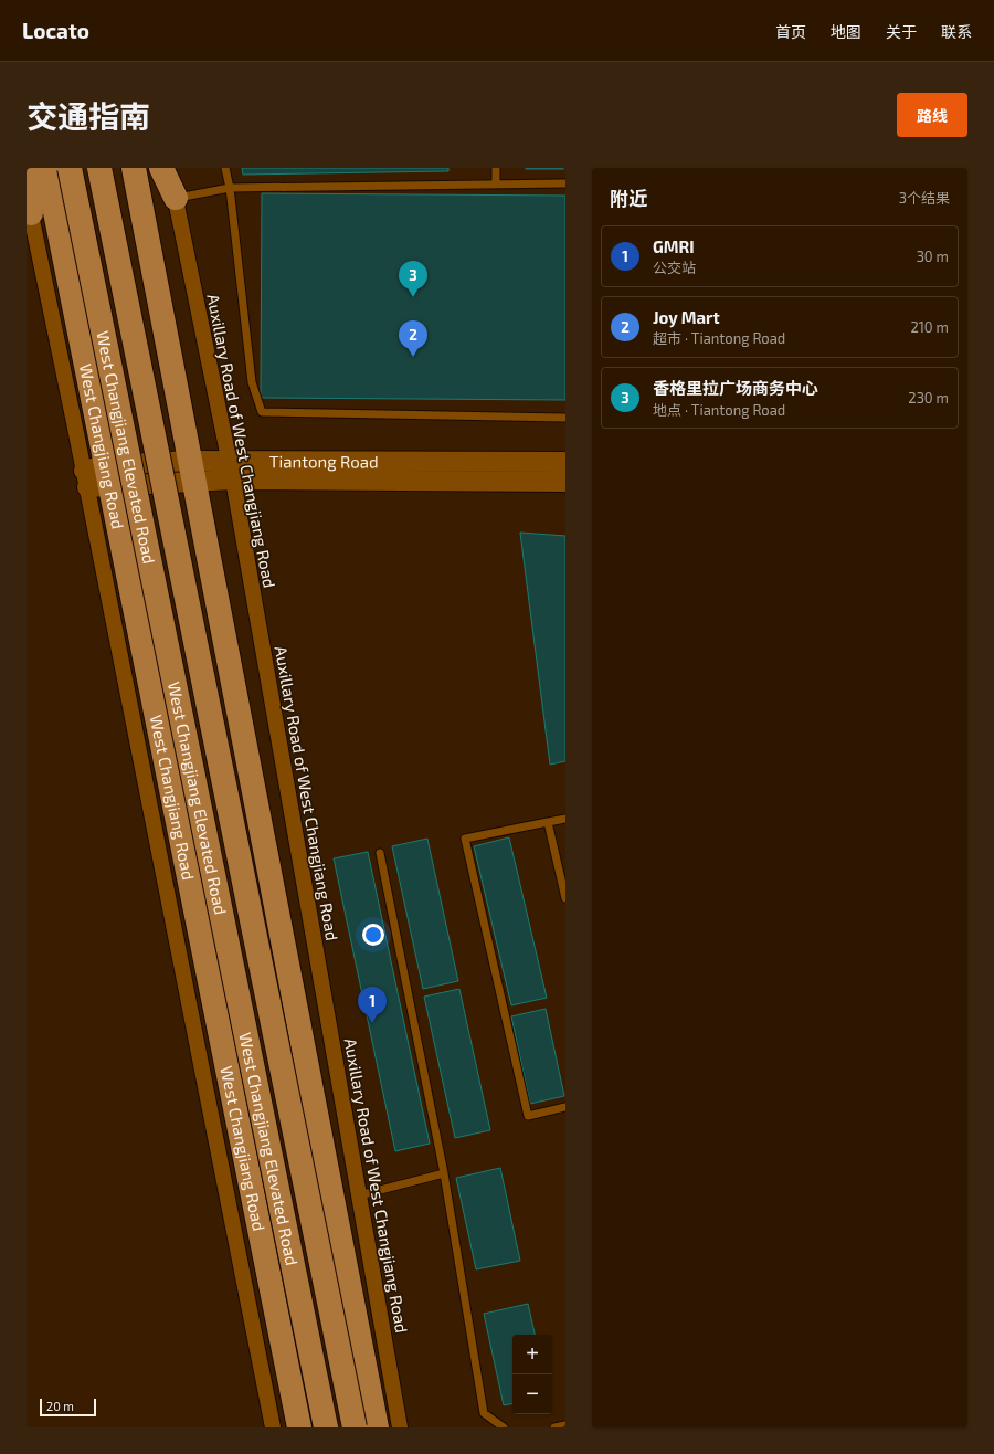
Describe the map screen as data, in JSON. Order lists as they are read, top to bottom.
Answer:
{
  "streets": {
    "highway": ["West Changjiang Road", "West Changjiang Elevated Road"],
    "street": ["Auxillary Road of West Changjiang Road", "Tiantong Road"]
  },
  "crossings": [
    ["Auxillary Road of West Changjiang Road", "Tiantong Road"],
    ["West Changjiang Road", "Tiantong Road"]
  ],
  "scale_bar": "20 m",
  "page": {
    "header": "Locato",
    "nav": [
      "首页",
      "地图",
      "关于",
      "联系"
    ],
    "title": "交通指南",
    "buttons": "路线",
    "heading": ["附近", "3个结果"],
    "list": [
      {
        "mark": "1",
        "name": "GMRI",
        "note": "公交站",
        "value": "30 m"
      },
      {
        "mark": "2",
        "name": "Joy Mart",
        "note": "超市 · Tiantong Road",
        "value": "210 m"
      },
      {
        "mark": "3",
        "name": "香格里拉广场商务中心",
        "note": "地点 · Tiantong Road",
        "value": "230 m"
      }
    ],
    "pins": ["3", "2", "1"],
    "map_buttons": ["+", "−"],
    "scale": "20 m"
  }
}
